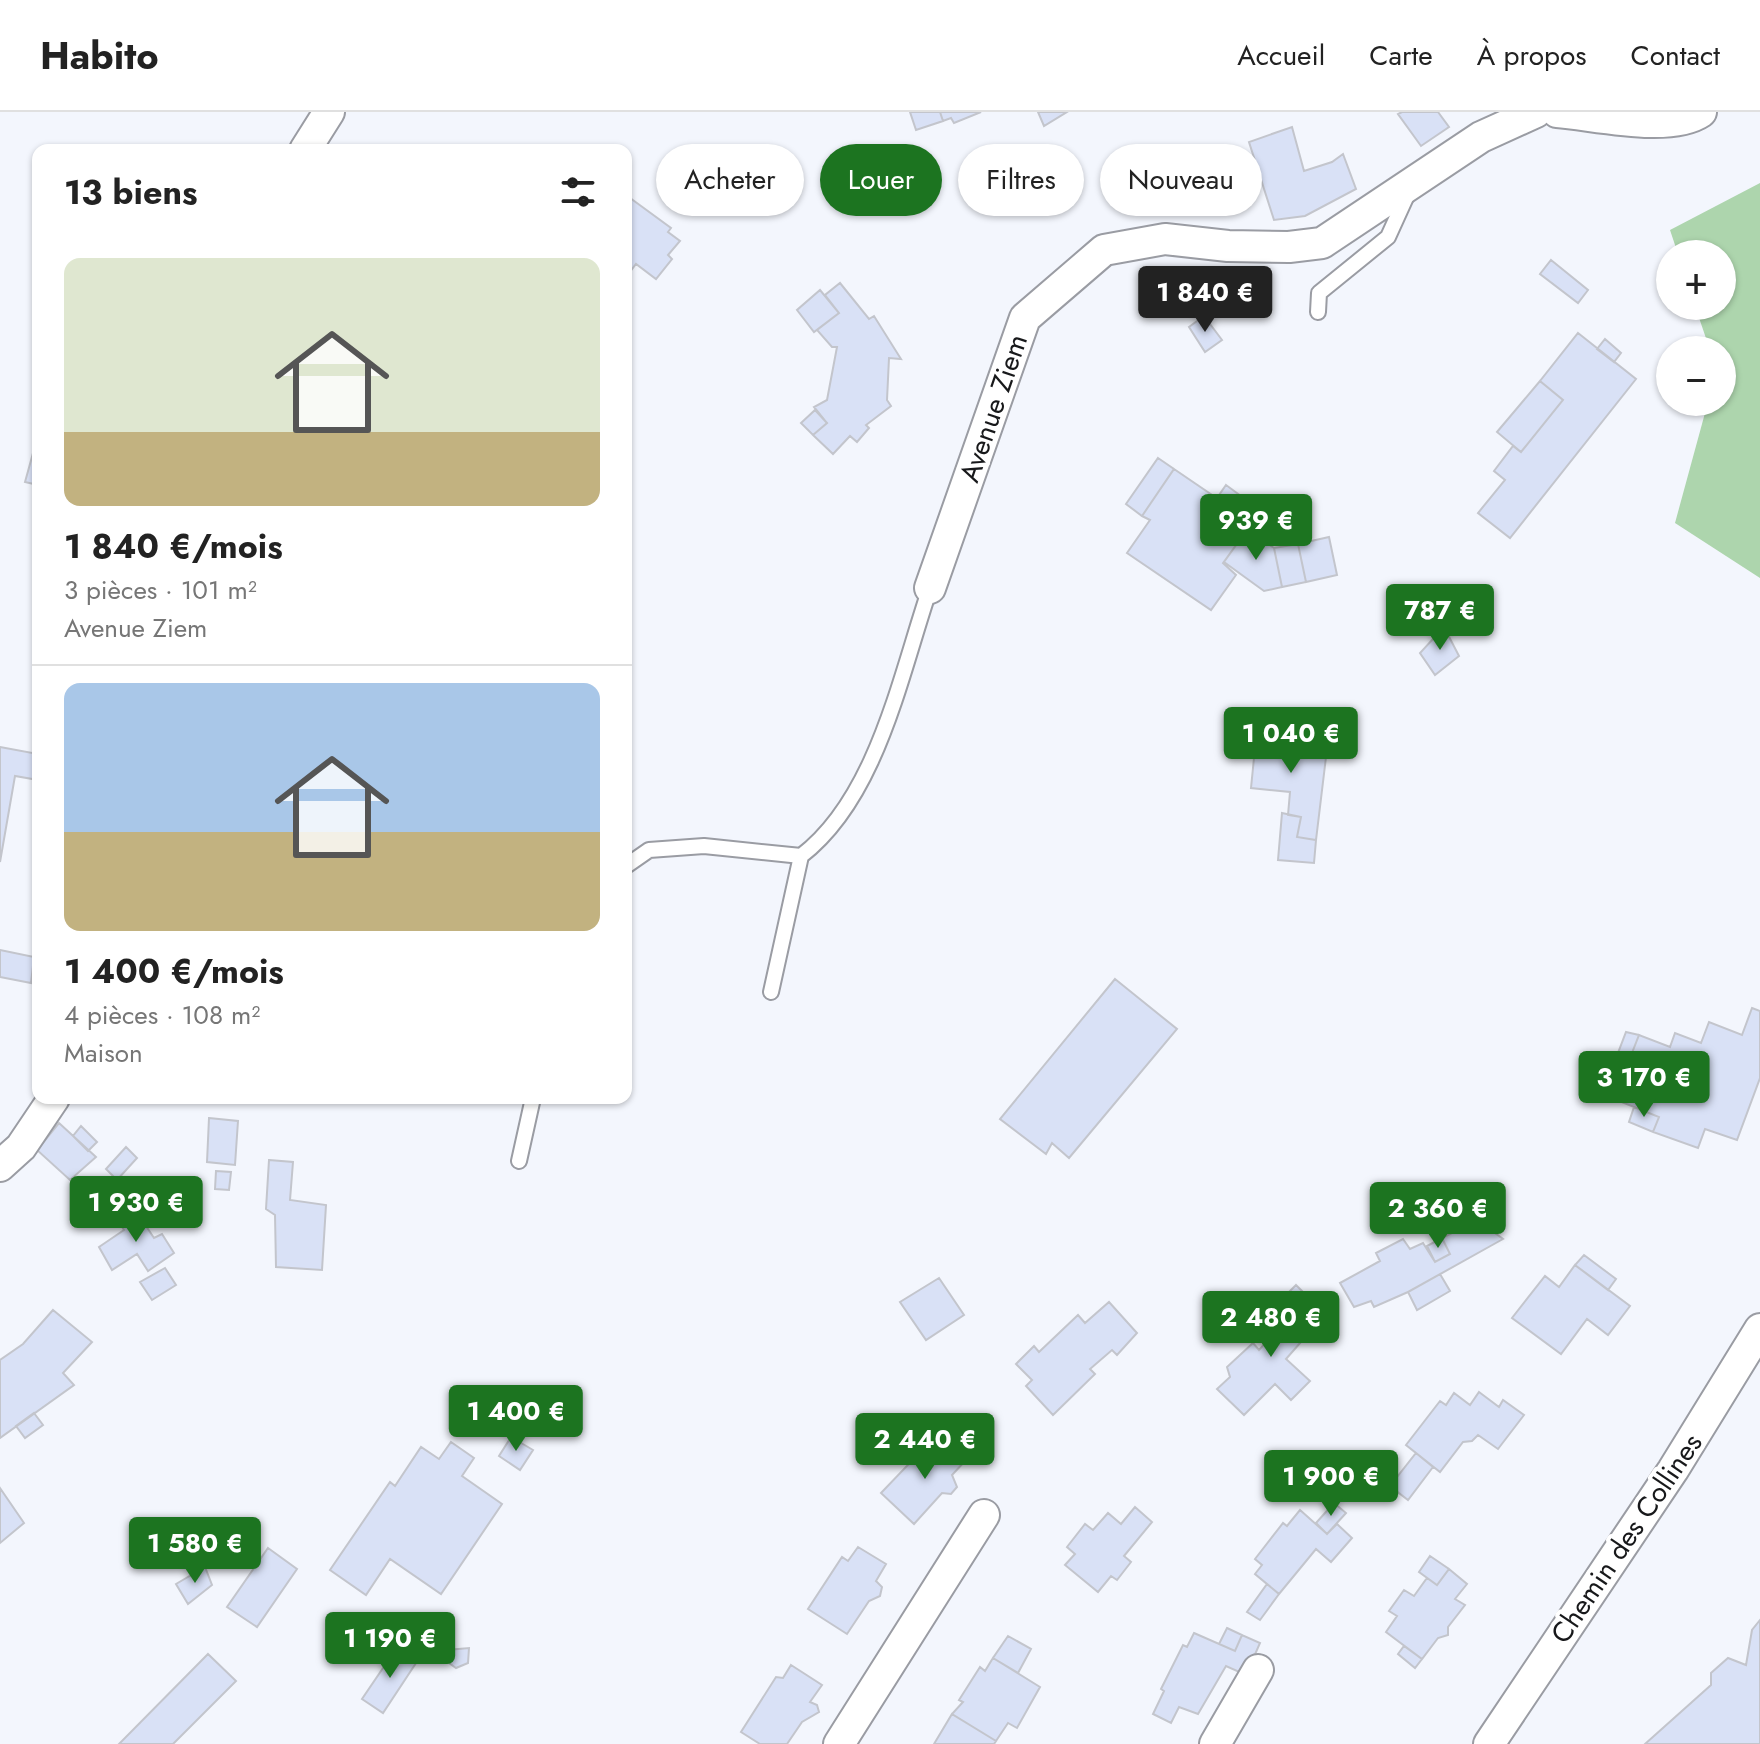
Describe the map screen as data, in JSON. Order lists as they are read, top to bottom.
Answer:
{
  "streets": {
    "street": ["Avenue Ziem", "Chemin des Collines"]
  },
  "page": {
    "header": "Habito",
    "nav": [
      "Accueil",
      "Carte",
      "À propos",
      "Contact"
    ],
    "chip": [
      "Acheter",
      "Louer",
      "Filtres",
      "Nouveau"
    ],
    "heading": "13 biens",
    "map_buttons": ["+", "−"],
    "list": [
      {
        "name": "1 840 €/mois",
        "note": "3 pièces · 101 m² · Avenue Ziem"
      },
      {
        "name": "1 400 €/mois",
        "note": "4 pièces · 108 m² · Maison"
      }
    ],
    "price": [
      "1 840 €",
      "939 €",
      "787 €",
      "1 040 €",
      "3 170 €",
      "1 930 €",
      "2 360 €",
      "2 480 €",
      "1 400 €",
      "2 440 €",
      "1 900 €",
      "1 580 €",
      "1 190 €"
    ]
  }
}
